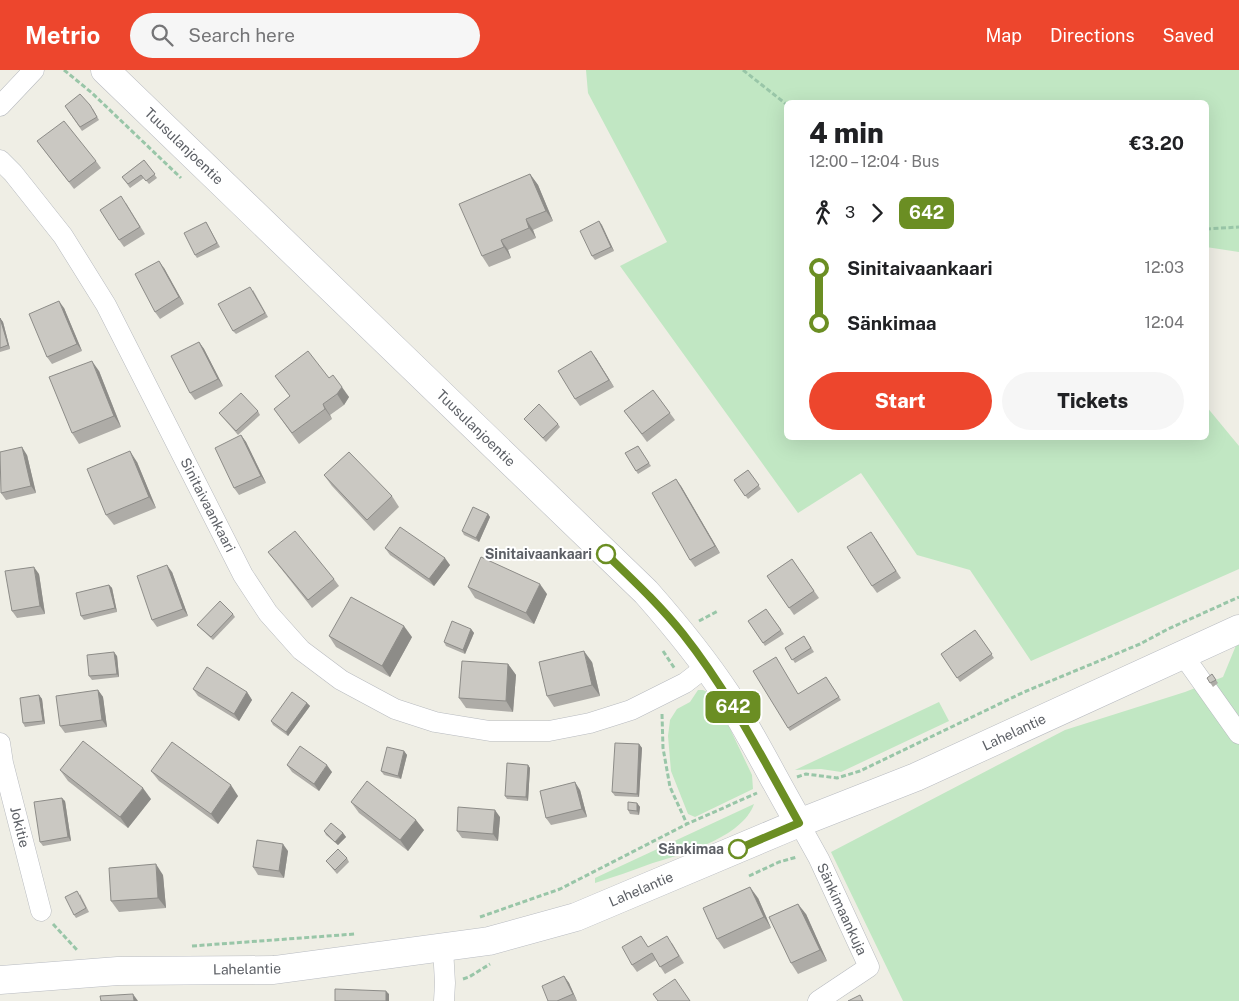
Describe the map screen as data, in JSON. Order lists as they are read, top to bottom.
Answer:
{
  "streets": {
    "main road": ["Tuusulanjoentie", "Lahelantie"],
    "street": ["Sinitaivaankaari", "Jokitie", "Sänkimaankuja"]
  },
  "crossings": [
    ["Tuusulanjoentie", "Sinitaivaankaari"],
    ["Tuusulanjoentie", "Lahelantie"],
    ["Tuusulanjoentie", "Sänkimaankuja"],
    ["Lahelantie", "Sänkimaankuja"]
  ],
  "places": ["Sinitaivaankaari", "Sänkimaa"],
  "lines": ["bus line 642"],
  "page": {
    "header": "Metrio",
    "search": "Search here",
    "nav": ["Map", "Directions", "Saved"],
    "on_map": "642",
    "heading": ["4 min", "12:00 – 12:04 · Bus", "€3.20"],
    "legs": ["3", "642"],
    "list": [
      {
        "name": "Sinitaivaankaari",
        "value": "12:03"
      },
      {
        "name": "Sänkimaa",
        "value": "12:04"
      }
    ],
    "buttons": ["Start", "Tickets"]
  }
}
